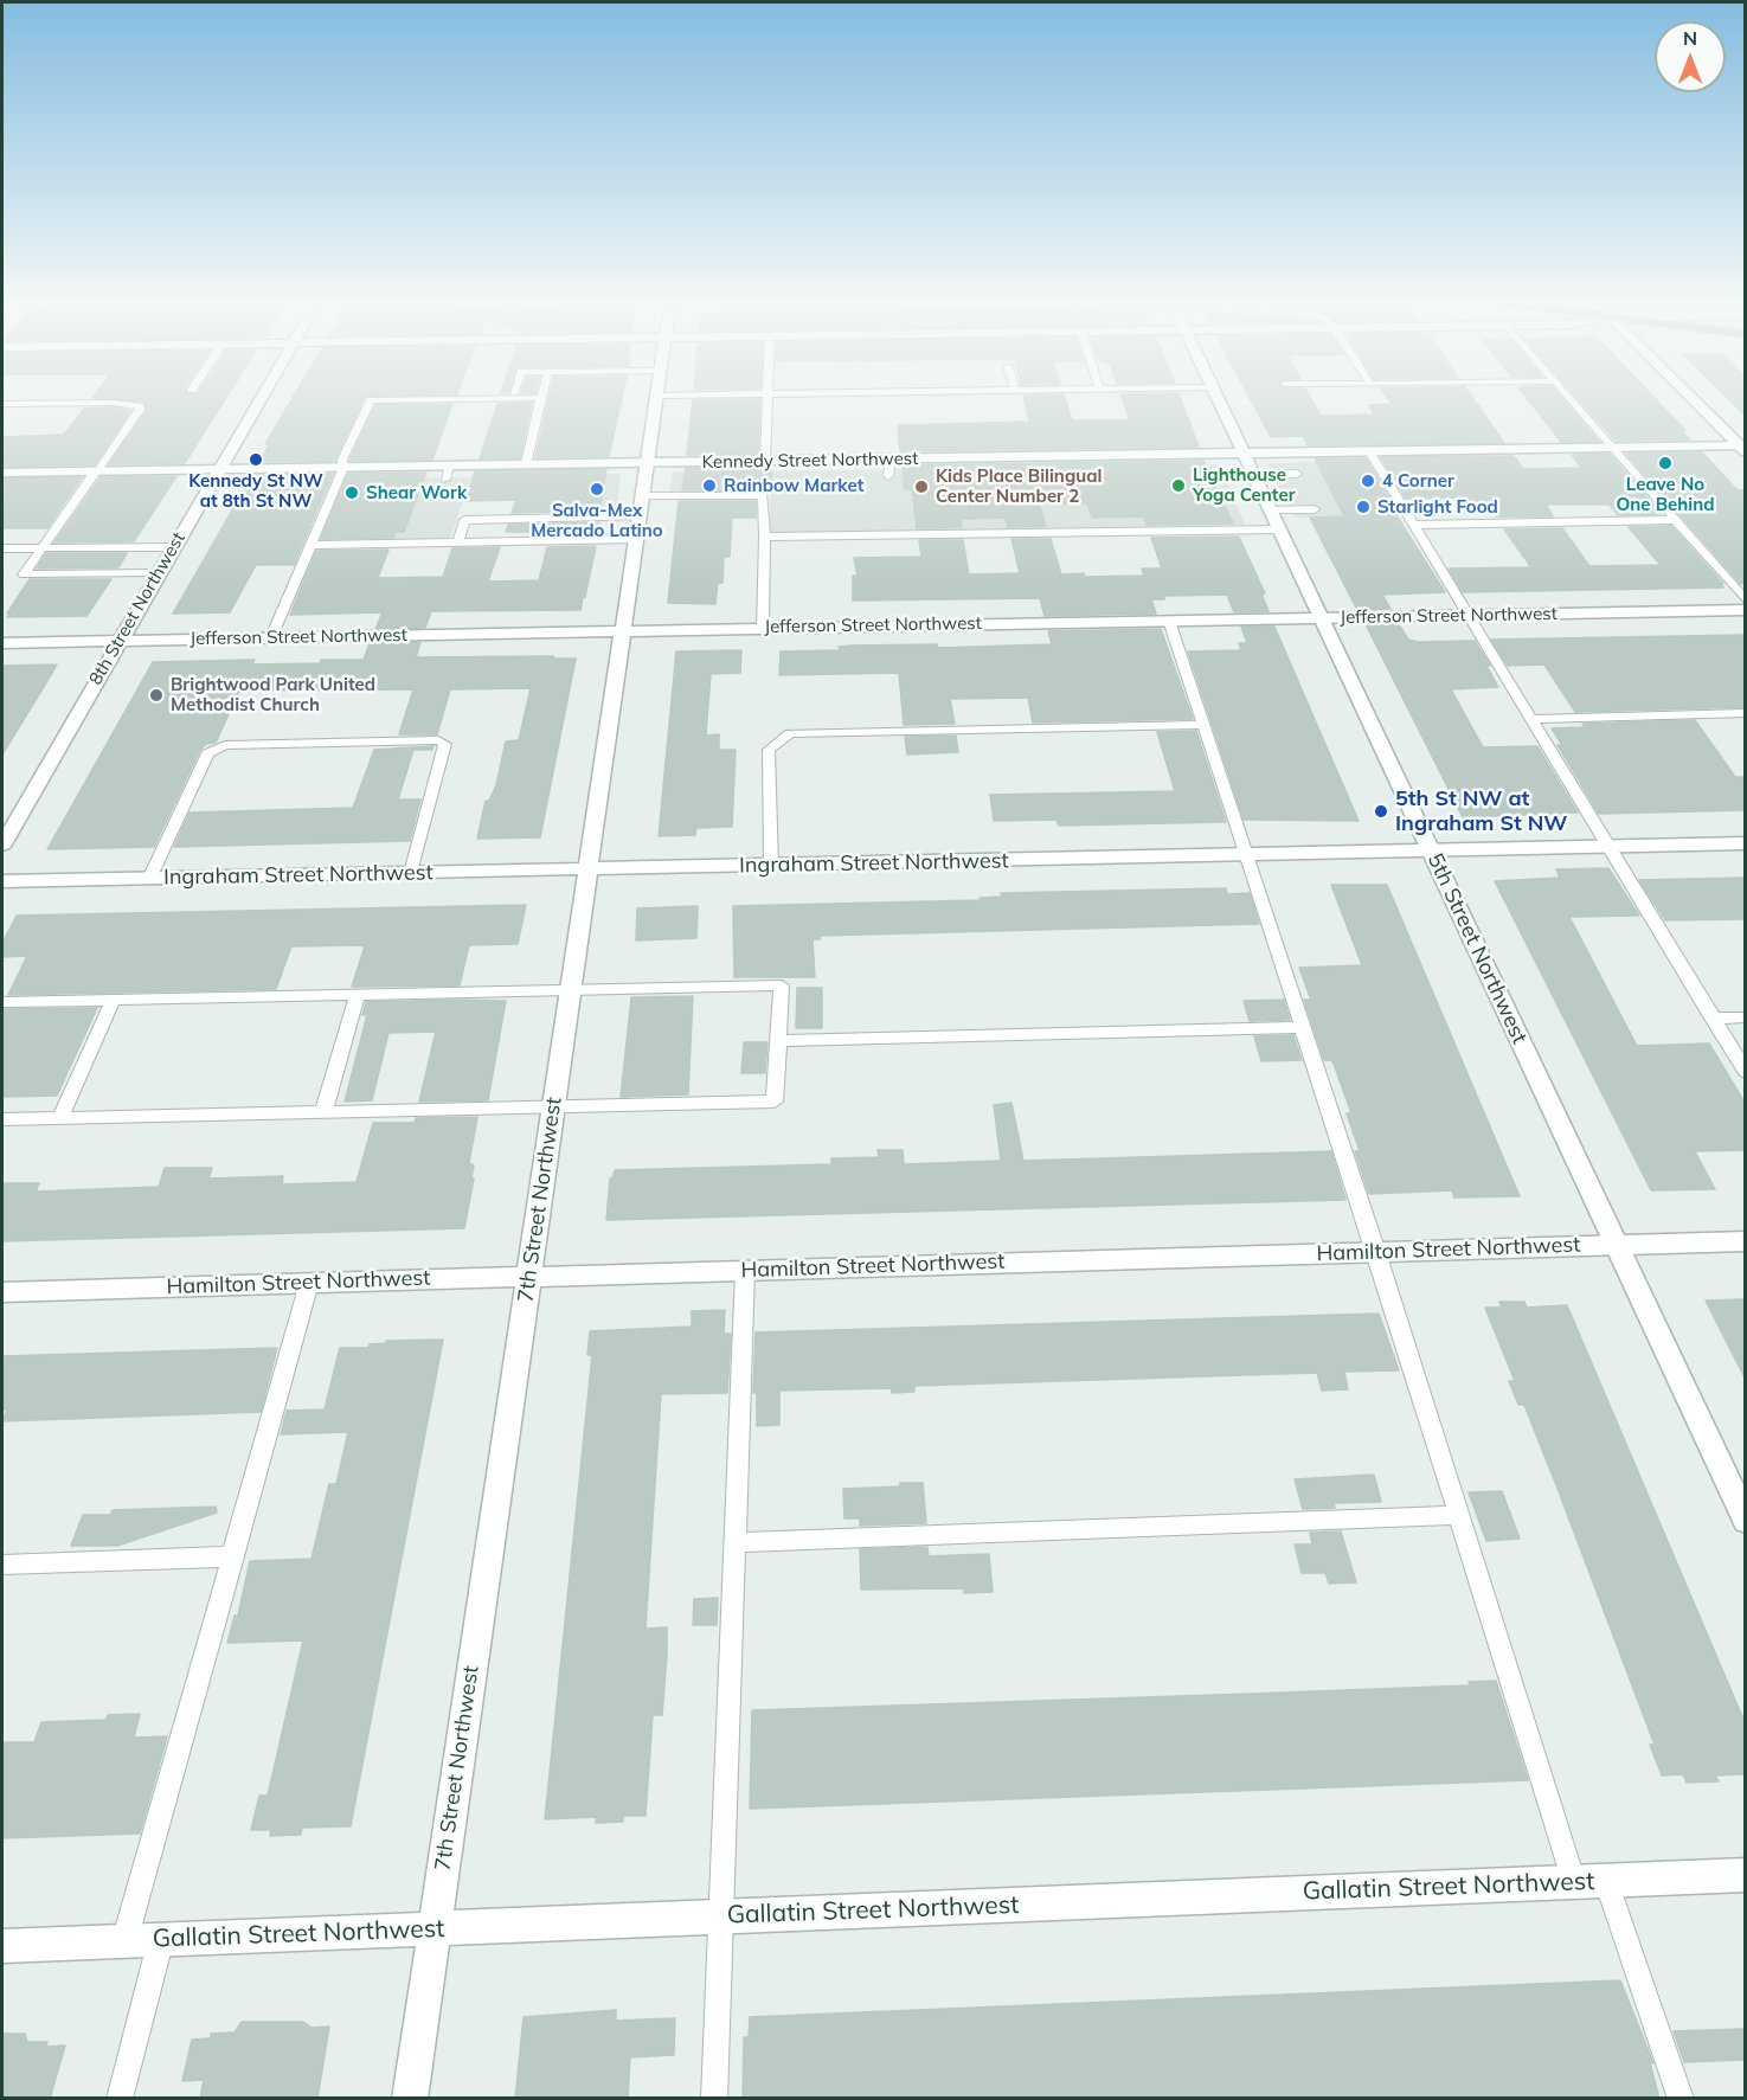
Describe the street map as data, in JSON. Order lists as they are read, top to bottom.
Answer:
{
  "streets": {
    "street": [
      "Kennedy Street Northwest",
      "8th Street Northwest",
      "Jefferson Street Northwest",
      "Ingraham Street Northwest",
      "5th Street Northwest",
      "7th Street Northwest",
      "Hamilton Street Northwest",
      "Gallatin Street Northwest"
    ]
  },
  "crossings": [
    ["Kennedy Street Northwest", "8th Street Northwest"],
    ["Kennedy Street Northwest", "5th Street Northwest"],
    ["Kennedy Street Northwest", "7th Street Northwest"],
    ["8th Street Northwest", "Jefferson Street Northwest"],
    ["Jefferson Street Northwest", "5th Street Northwest"],
    ["Jefferson Street Northwest", "7th Street Northwest"],
    ["Ingraham Street Northwest", "5th Street Northwest"],
    ["Ingraham Street Northwest", "7th Street Northwest"],
    ["5th Street Northwest", "Hamilton Street Northwest"],
    ["7th Street Northwest", "Hamilton Street Northwest"],
    ["7th Street Northwest", "Gallatin Street Northwest"]
  ],
  "places": [
    "Kennedy St NW at 8th St NW",
    "Leave No One Behind",
    "4 Corner",
    "Rainbow Market",
    "Lighthouse Yoga Center",
    "Kids Place Bilingual Center Number 2",
    "Salva-Mex Mercado Latino",
    "Shear Work",
    "Starlight Food",
    "Brightwood Park United Methodist Church",
    "5th St NW at Ingraham St NW"
  ],
  "north": "top"
}
